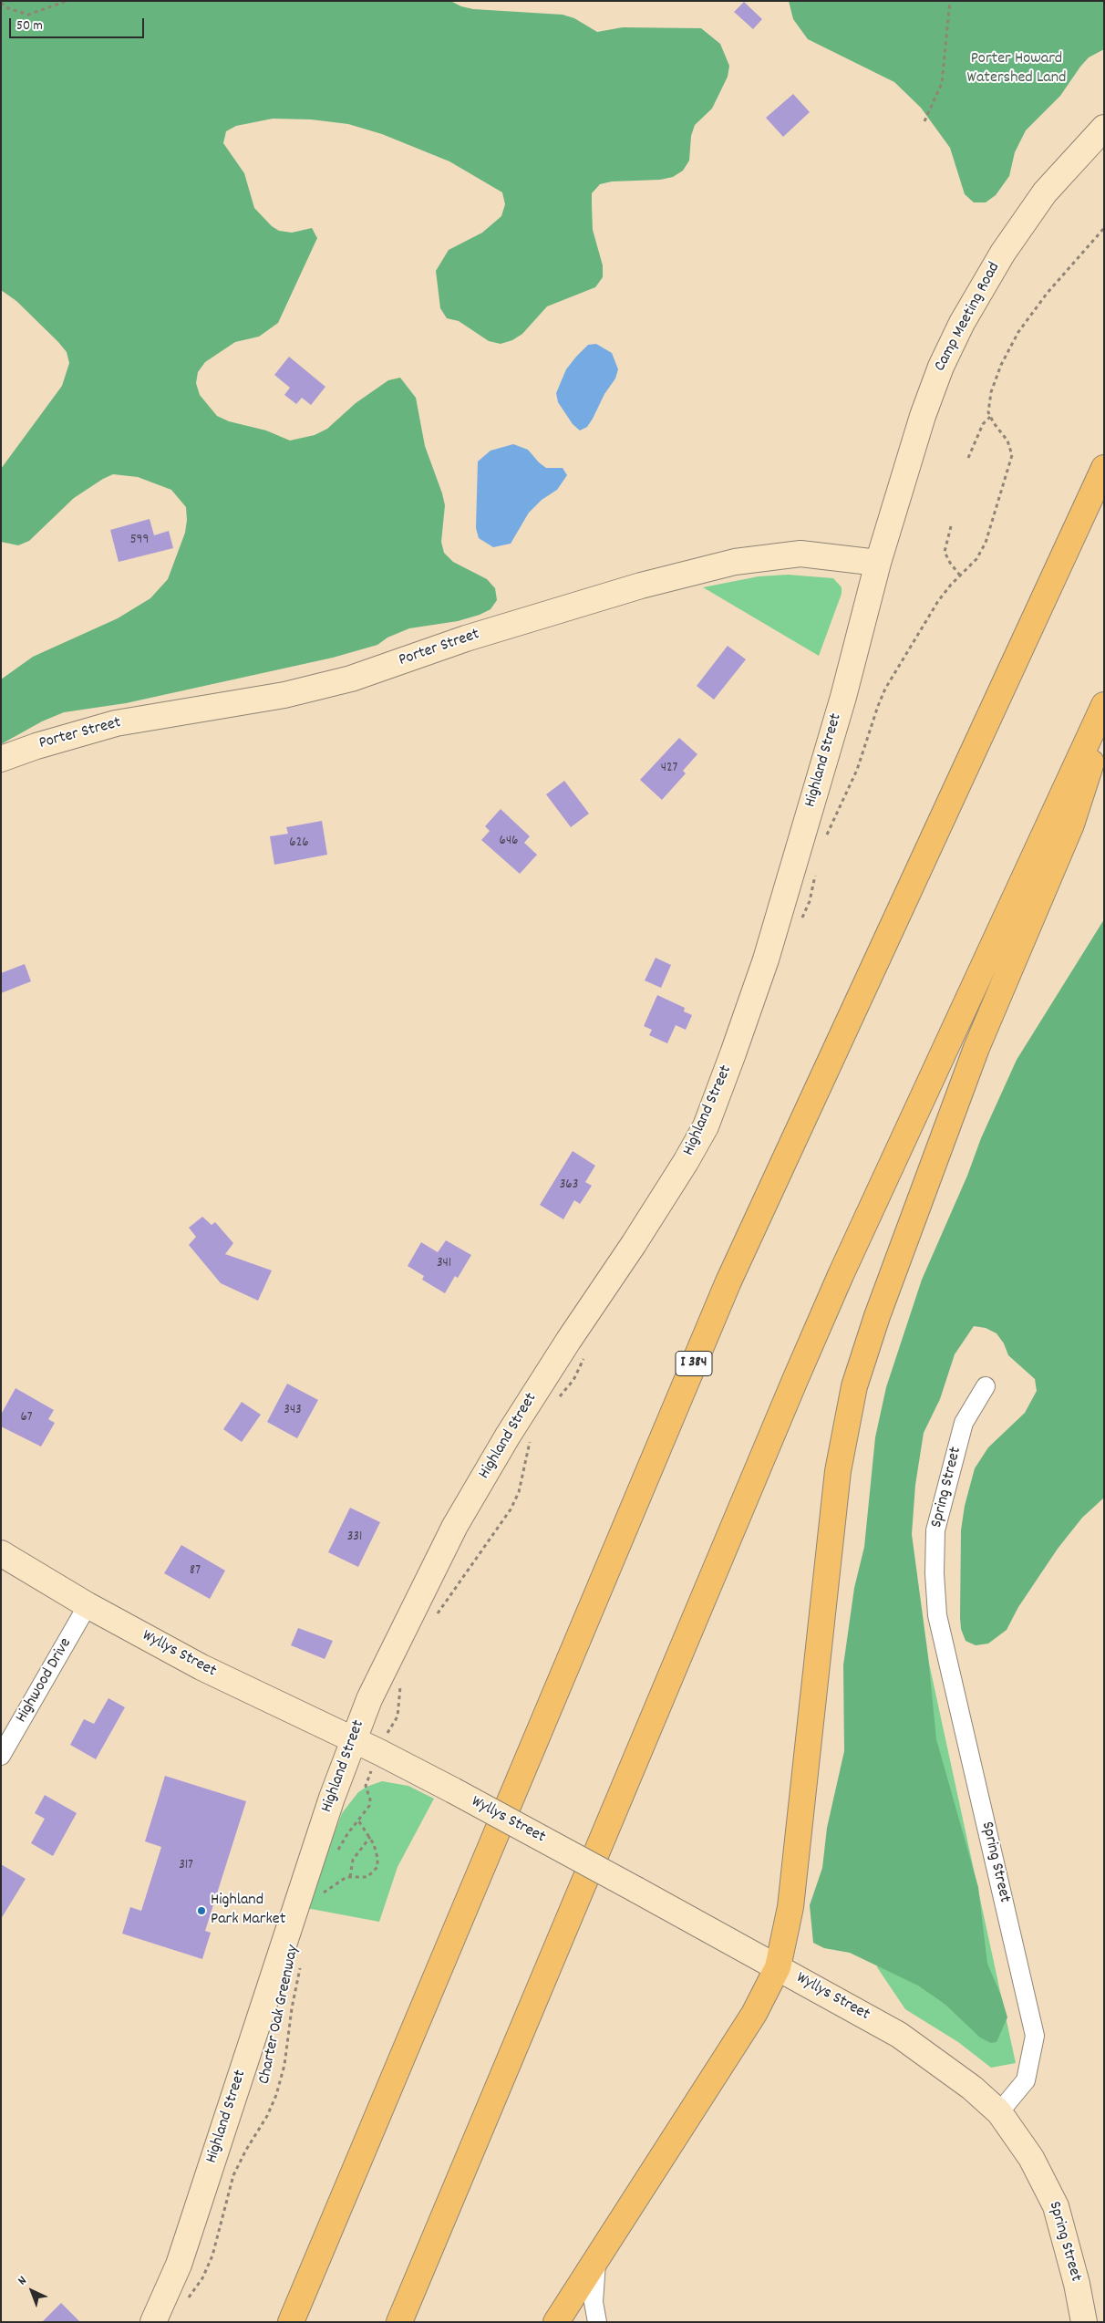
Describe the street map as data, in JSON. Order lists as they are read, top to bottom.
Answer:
{
  "streets": {
    "highway": ["I 384"],
    "main road": [
      "Camp Meeting Road",
      "Porter Street",
      "Highland Street",
      "Spring Street",
      "Wyllys Street"
    ],
    "street": ["Highwood Drive"],
    "path": ["Charter Oak Greenway"]
  },
  "crossings": [
    ["Camp Meeting Road", "Porter Street"],
    ["Camp Meeting Road", "Highland Street"],
    ["Porter Street", "Highland Street"],
    ["Highland Street", "Wyllys Street"],
    ["Spring Street", "Wyllys Street"],
    ["Wyllys Street", "Highwood Drive"]
  ],
  "parks": ["Porter Howard Watershed Land"],
  "places": ["Highland Park Market"],
  "house_numbers": [
    "599",
    "427",
    "646",
    "626",
    "363",
    "341",
    "343",
    "67",
    "331",
    "87",
    "317"
  ],
  "scale_bar": "50 m",
  "north": "top left"
}
